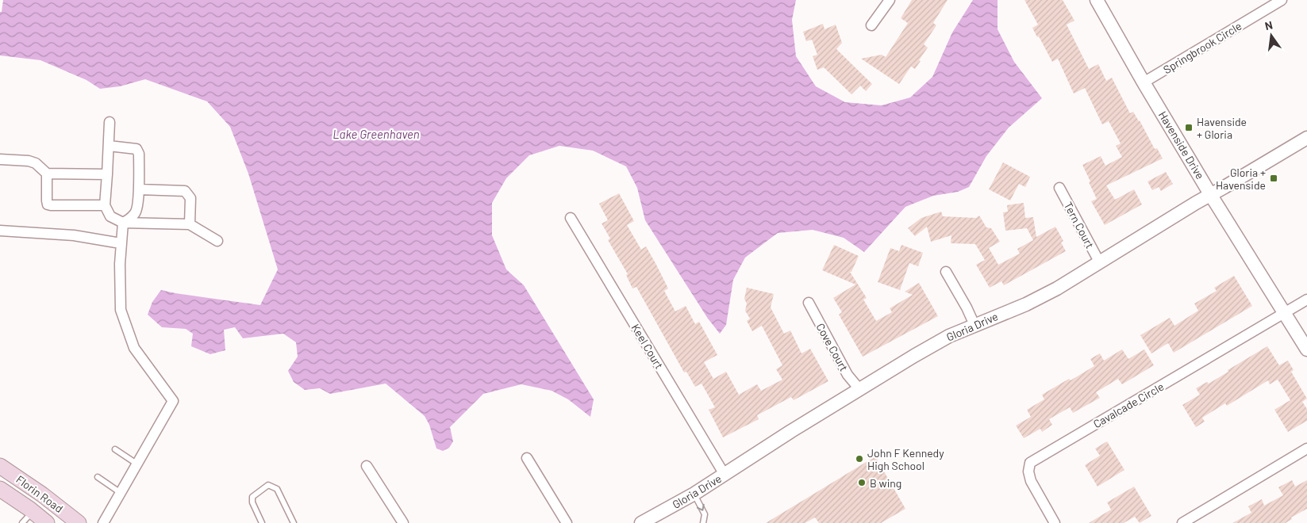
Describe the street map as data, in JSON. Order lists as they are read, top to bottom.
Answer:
{
  "streets": {
    "main road": ["Florin Road"],
    "street": [
      "Springbrook Circle",
      "Havenside Drive",
      "Tern Court",
      "Gloria Drive",
      "Keel Court",
      "Cove Court",
      "Cavalcade Circle"
    ]
  },
  "crossings": [
    ["Springbrook Circle", "Havenside Drive"],
    ["Havenside Drive", "Gloria Drive"],
    ["Havenside Drive", "Cavalcade Circle"],
    ["Tern Court", "Gloria Drive"],
    ["Gloria Drive", "Keel Court"],
    ["Gloria Drive", "Cove Court"]
  ],
  "water": ["Lake Greenhaven"],
  "places": {
    "transit": ["Havenside + Gloria", "Gloria + Havenside"],
    "other": ["John F Kennedy High School", "B wing"]
  },
  "north": "top"
}
